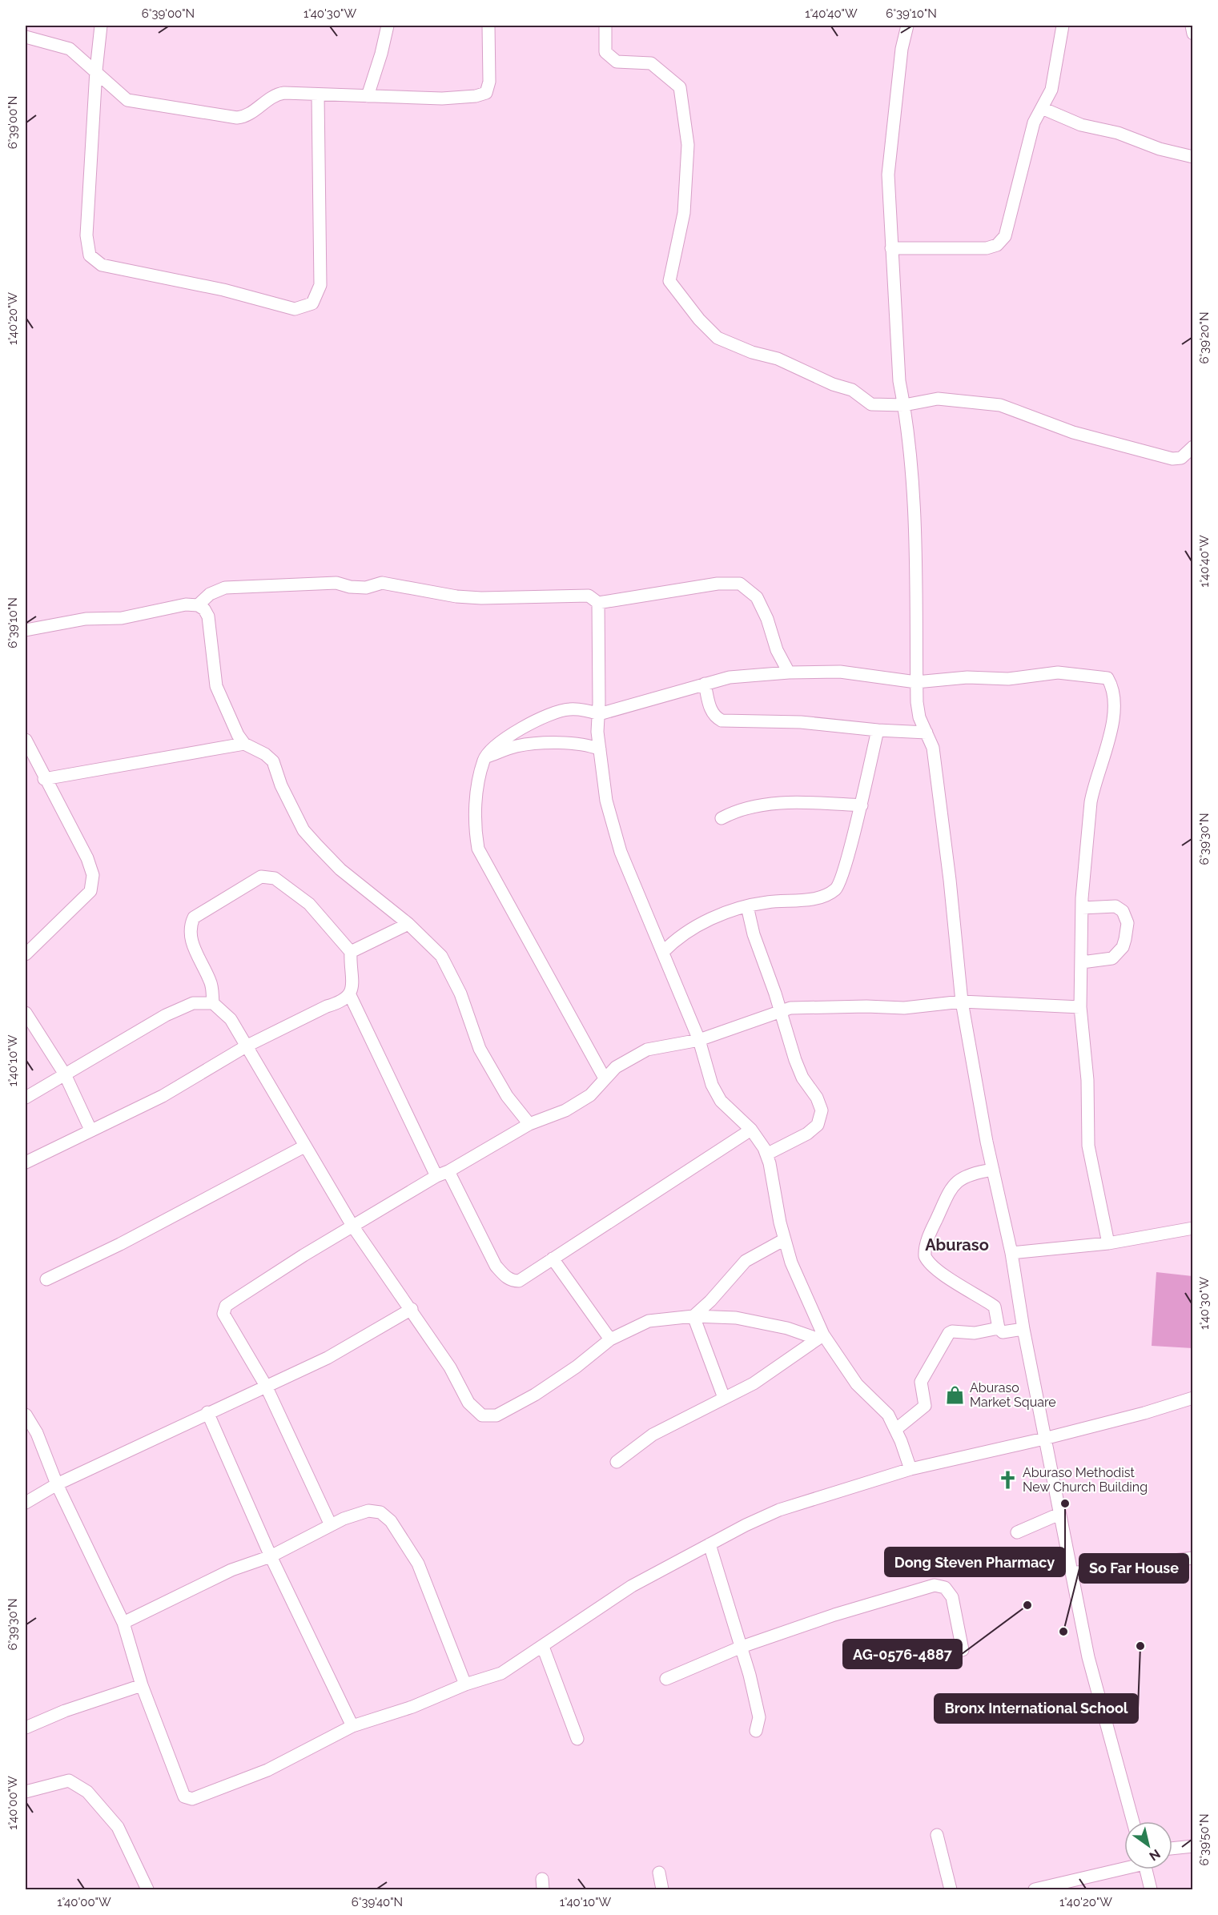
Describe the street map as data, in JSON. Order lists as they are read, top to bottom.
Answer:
{
  "districts": ["Aburaso"],
  "places": {
    "shop": ["Aburaso Market Square"],
    "church": ["Aburaso Methodist New Church Building"],
    "other": [
      "Dong Steven Pharmacy",
      "AG-0576-4887",
      "So Far House",
      "Bronx International School"
    ]
  },
  "north": "bottom right",
  "coordinates": [
    "6°39'00\"N",
    "1°40'30\"W",
    "1°40'40\"W",
    "6°39'10\"N",
    "1°40'20\"W",
    "6°39'20\"N",
    "6°39'30\"N",
    "1°40'10\"W",
    "1°40'00\"W",
    "6°39'50\"N",
    "6°39'40\"N"
  ]
}
